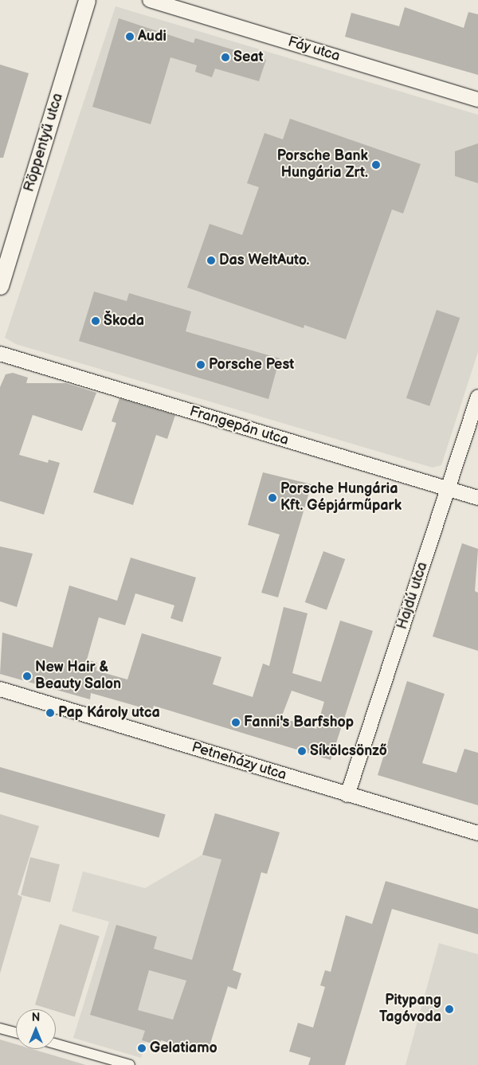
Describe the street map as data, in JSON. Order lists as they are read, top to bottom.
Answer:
{
  "streets": {
    "street": [
      "Fáy utca",
      "Röppentyű utca",
      "Frangepán utca",
      "Hajdú utca",
      "Petneházy utca"
    ]
  },
  "crossings": [
    ["Frangepán utca", "Hajdú utca"],
    ["Hajdú utca", "Petneházy utca"]
  ],
  "places": [
    "Audi",
    "Seat",
    "Porsche Bank Hungária Zrt.",
    "Das WeltAuto.",
    "Škoda",
    "Porsche Pest",
    "Porsche Hungária Kft. Gépjárműpark",
    "New Hair & Beauty Salon",
    "Pap Károly utca",
    "Fanni's Barfshop",
    "Síkölcsönző",
    "Pitypang Tagóvoda",
    "Gelatiamo"
  ],
  "north": "top"
}
